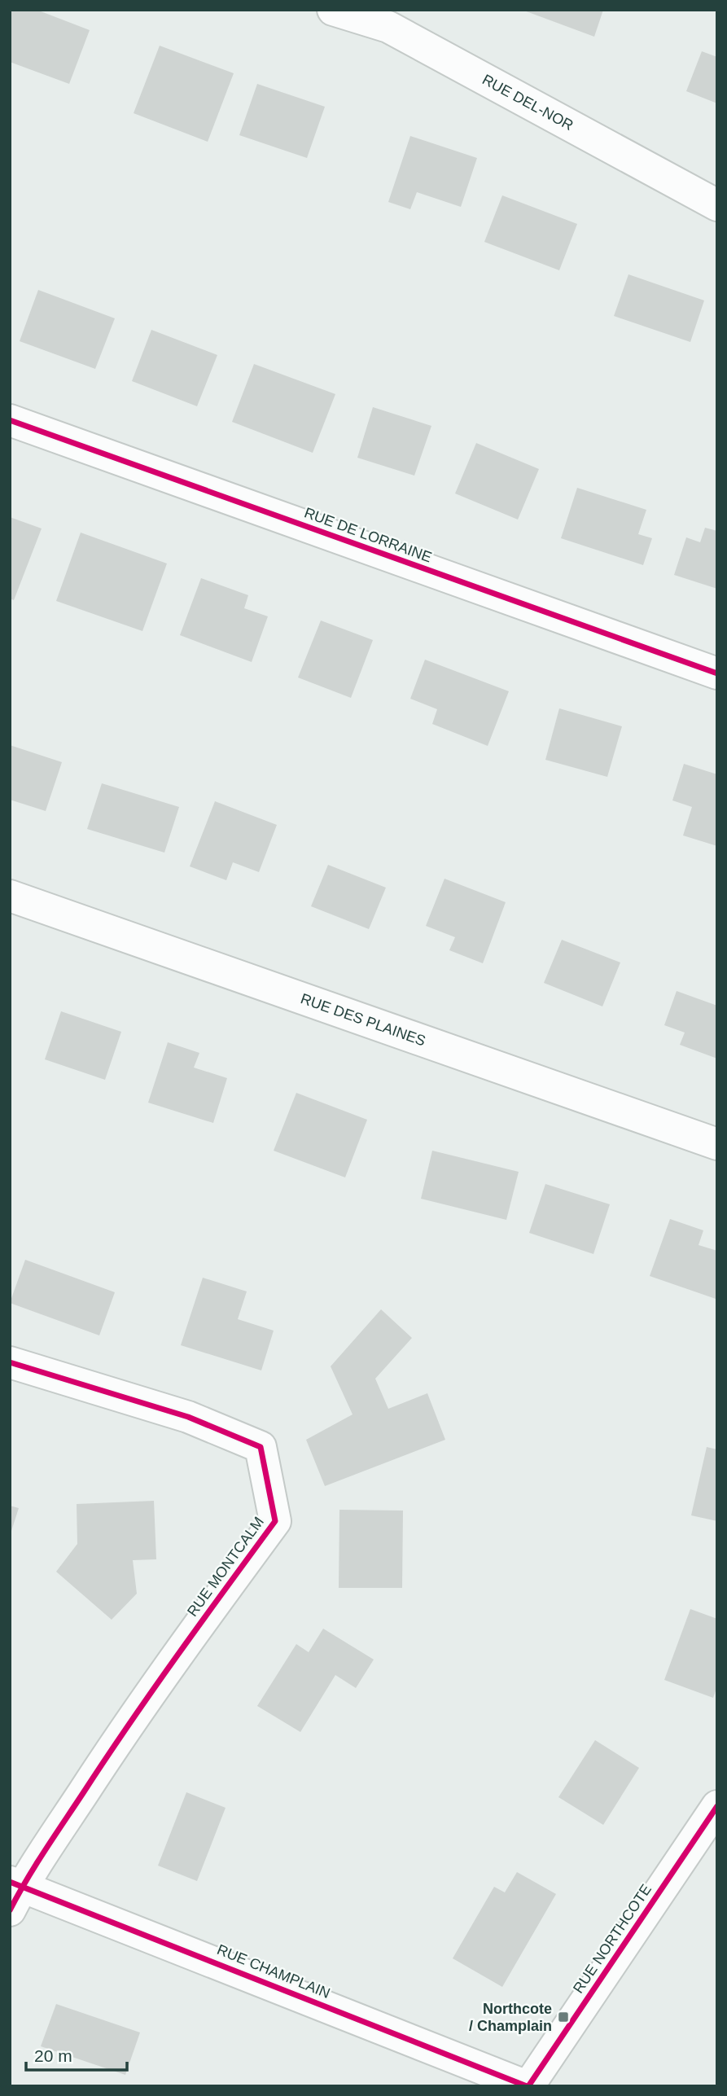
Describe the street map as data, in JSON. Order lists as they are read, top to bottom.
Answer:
{
  "streets": {
    "street": [
      "RUE DEL-NOR",
      "RUE DE LORRAINE",
      "RUE DES PLAINES",
      "RUE MONTCALM",
      "RUE NORTHCOTE",
      "RUE CHAMPLAIN"
    ]
  },
  "crossings": [
    ["RUE MONTCALM", "RUE CHAMPLAIN"],
    ["RUE NORTHCOTE", "RUE CHAMPLAIN"]
  ],
  "places": {
    "transit": ["Northcote / Champlain"]
  },
  "scale_bar": "20 m"
}
